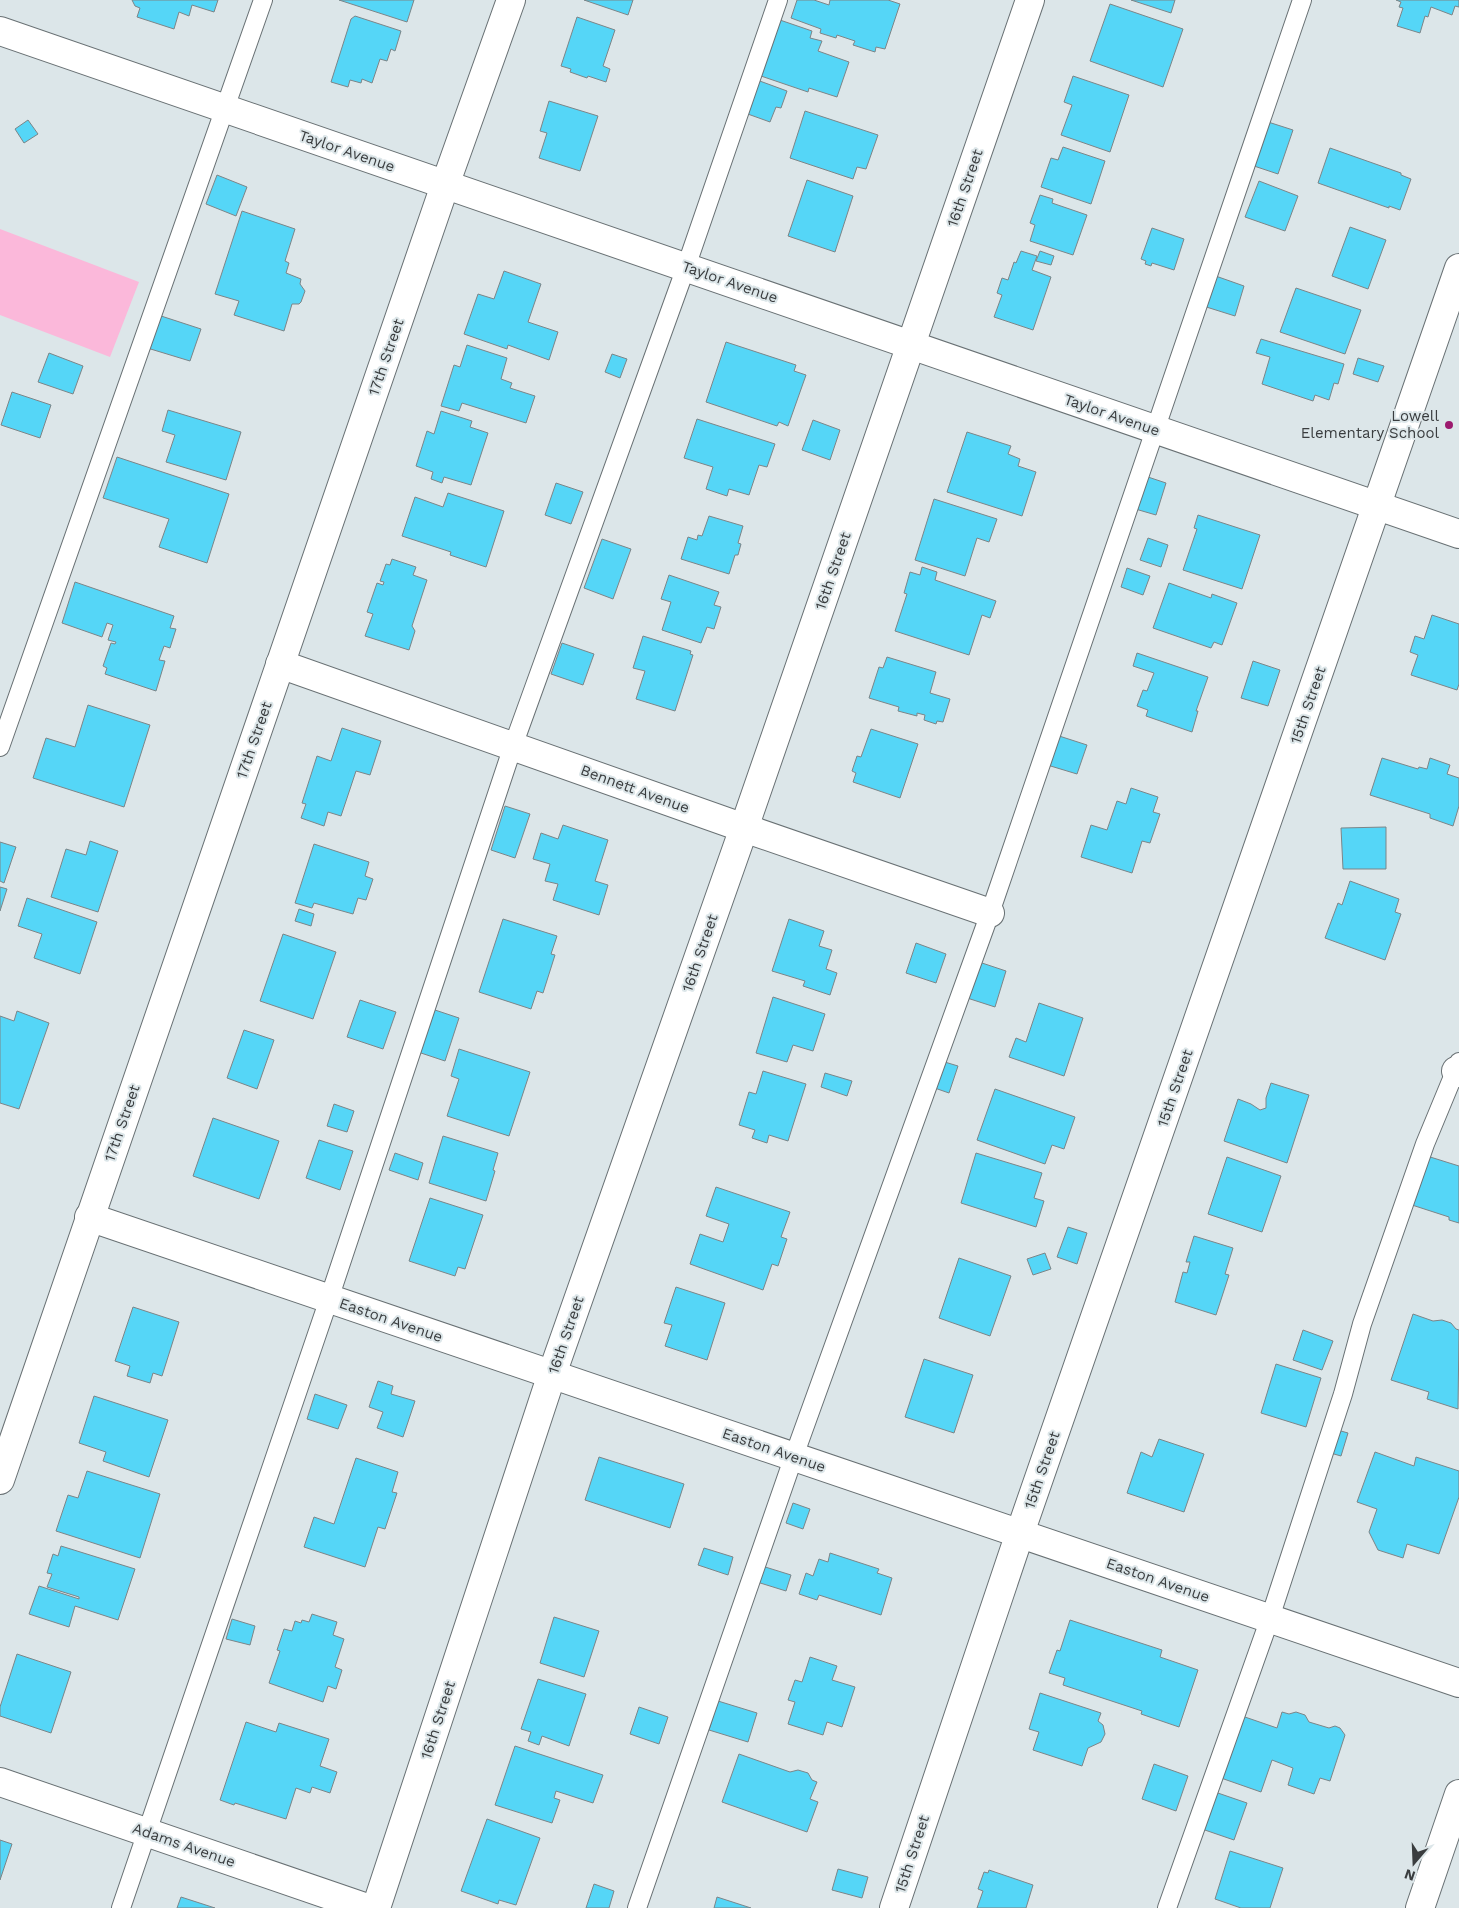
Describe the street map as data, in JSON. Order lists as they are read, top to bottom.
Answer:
{
  "streets": {
    "street": [
      "Taylor Avenue",
      "16th Street",
      "17th Street",
      "15th Street",
      "Bennett Avenue",
      "Easton Avenue",
      "Adams Avenue"
    ]
  },
  "crossings": [
    ["Taylor Avenue", "16th Street"],
    ["Taylor Avenue", "17th Street"],
    ["Taylor Avenue", "15th Street"],
    ["16th Street", "Bennett Avenue"],
    ["16th Street", "Easton Avenue"],
    ["17th Street", "Bennett Avenue"],
    ["17th Street", "Easton Avenue"],
    ["15th Street", "Easton Avenue"]
  ],
  "places": ["Lowell Elementary School"],
  "north": "bottom"
}
